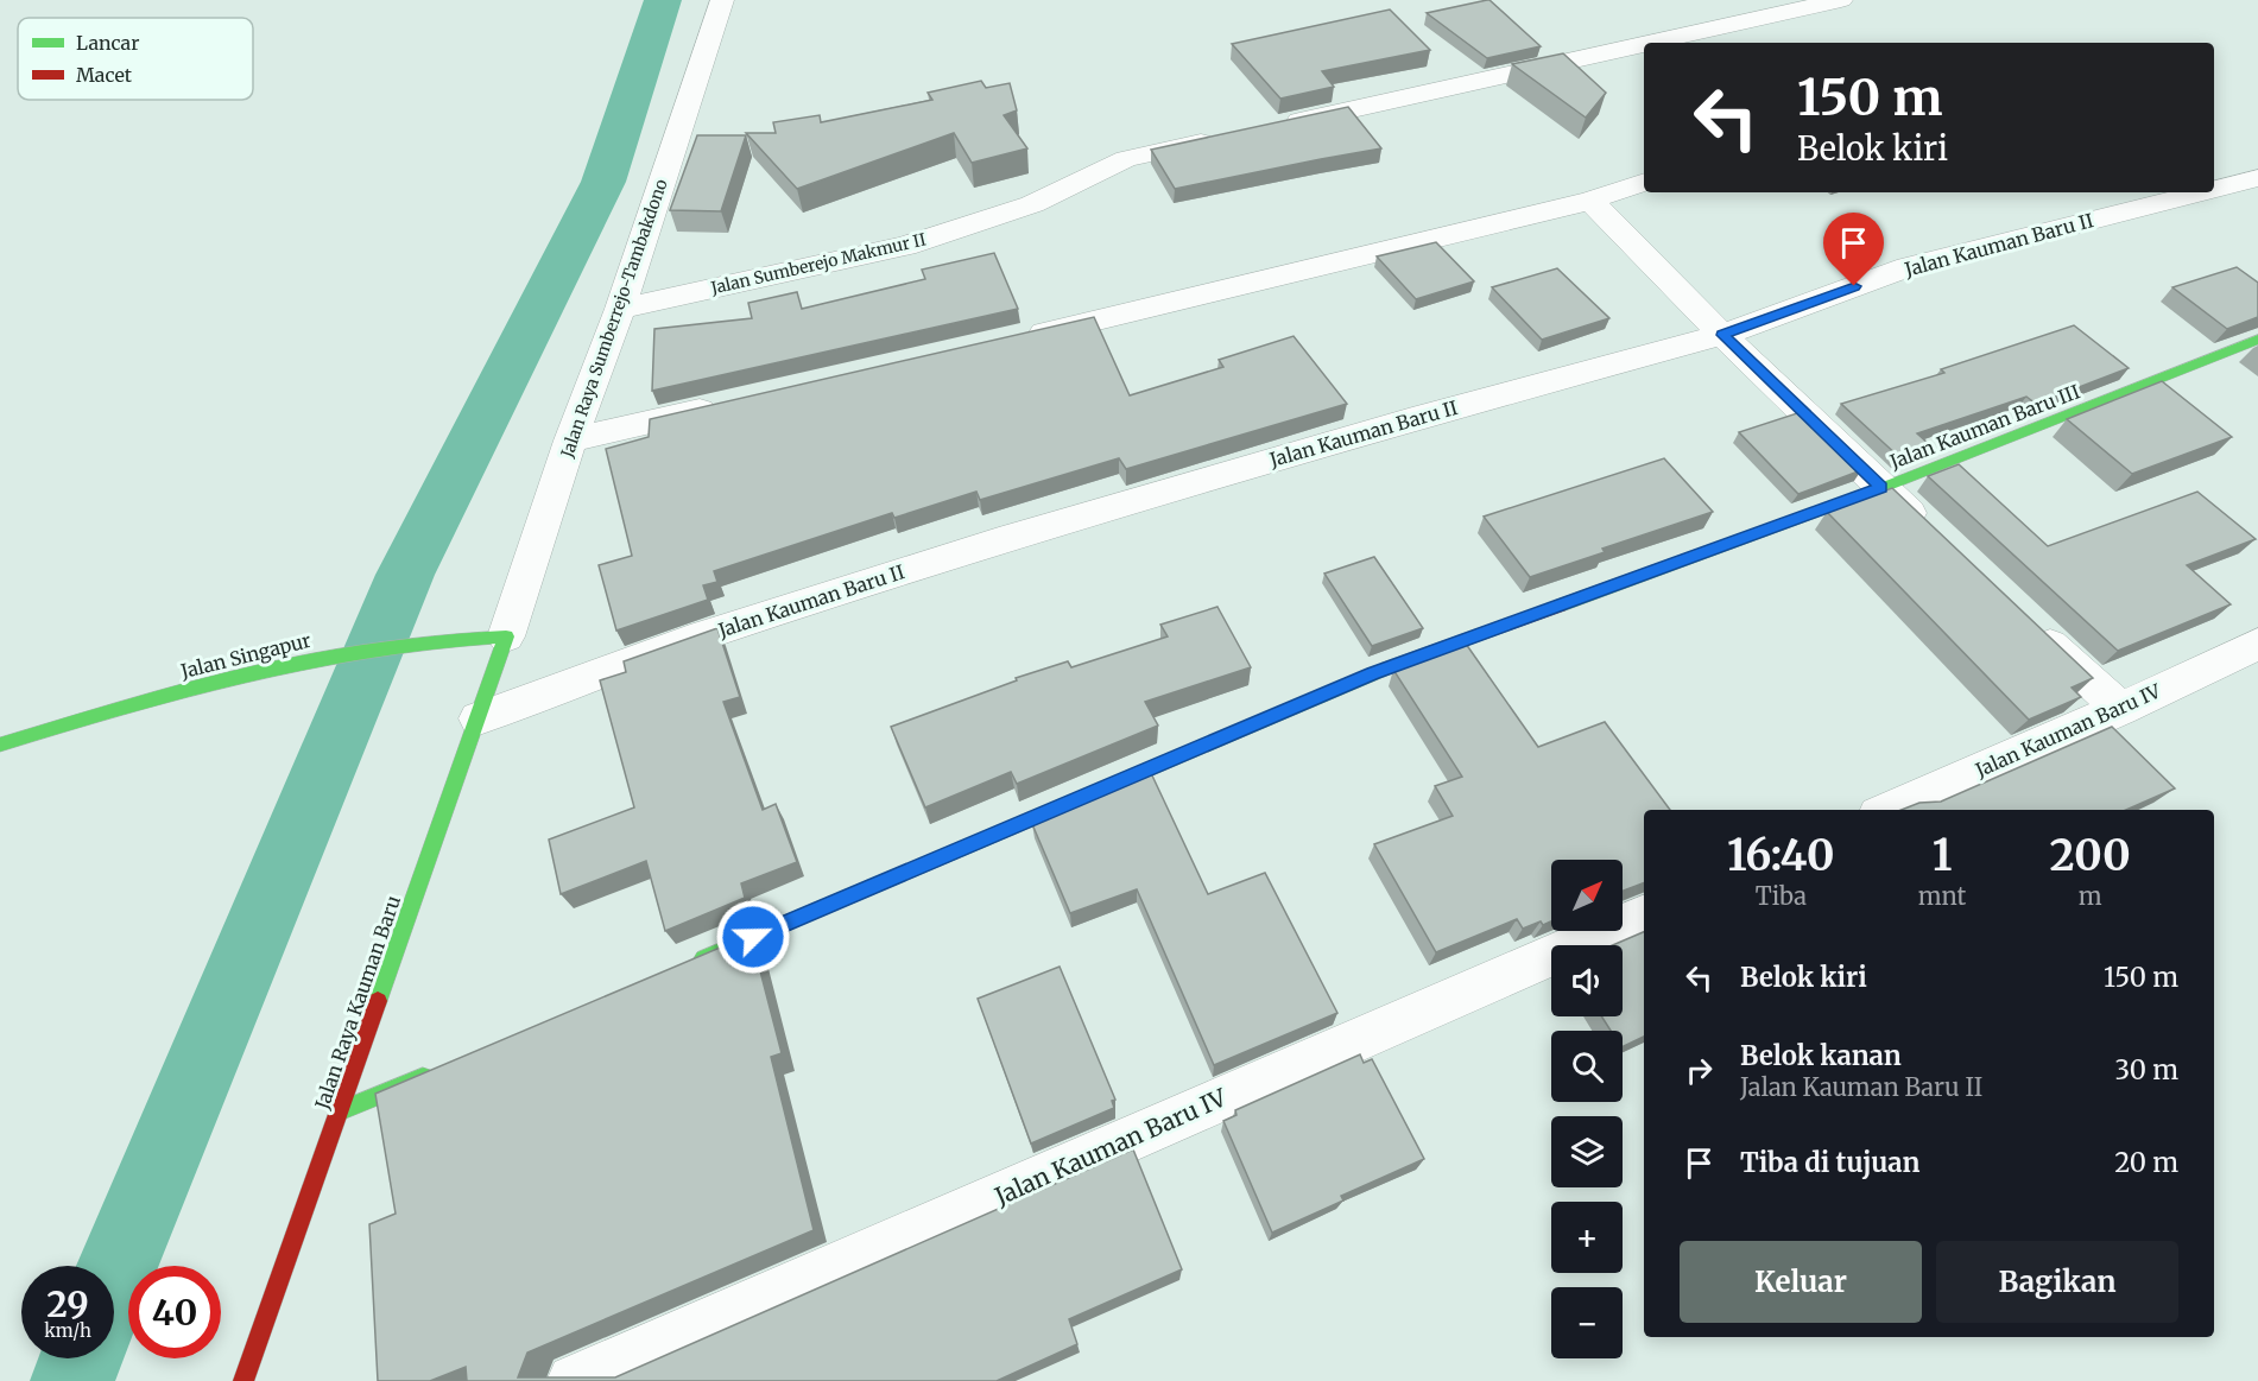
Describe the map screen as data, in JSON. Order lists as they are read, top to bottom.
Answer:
{
  "streets": {
    "street": [
      "Jalan Kauman Baru II",
      "Jalan Sumberejo Makmur II",
      "Jalan Raya Sumberrejo-Tambakdono",
      "Jalan Kauman Baru III",
      "Jalan Singapur",
      "Jalan Kauman Baru IV",
      "Jalan Raya Kauman Baru"
    ]
  },
  "crossings": [
    ["Jalan Kauman Baru II", "Jalan Raya Kauman Baru"],
    ["Jalan Sumberejo Makmur II", "Jalan Raya Sumberrejo-Tambakdono"],
    ["Jalan Raya Sumberrejo-Tambakdono", "Jalan Singapur"],
    ["Jalan Raya Sumberrejo-Tambakdono", "Jalan Raya Kauman Baru"],
    ["Jalan Singapur", "Jalan Raya Kauman Baru"]
  ],
  "legend": ["Lancar", "Macet"],
  "north": "top right",
  "page": {
    "turn": ["150 m", "Belok kiri"],
    "eta": [
      "16:40",
      "Tiba",
      "1",
      "mnt",
      "200",
      "m"
    ],
    "map_buttons": ["+", "−"],
    "list": [
      {
        "name": "Belok kiri",
        "value": "150 m"
      },
      {
        "name": "Belok kanan",
        "note": "Jalan Kauman Baru II",
        "value": "30 m"
      },
      {
        "name": "Tiba di tujuan",
        "value": "20 m"
      }
    ],
    "buttons": ["Keluar", "Bagikan"],
    "speed": "29 km/h",
    "limit": "40"
  }
}
